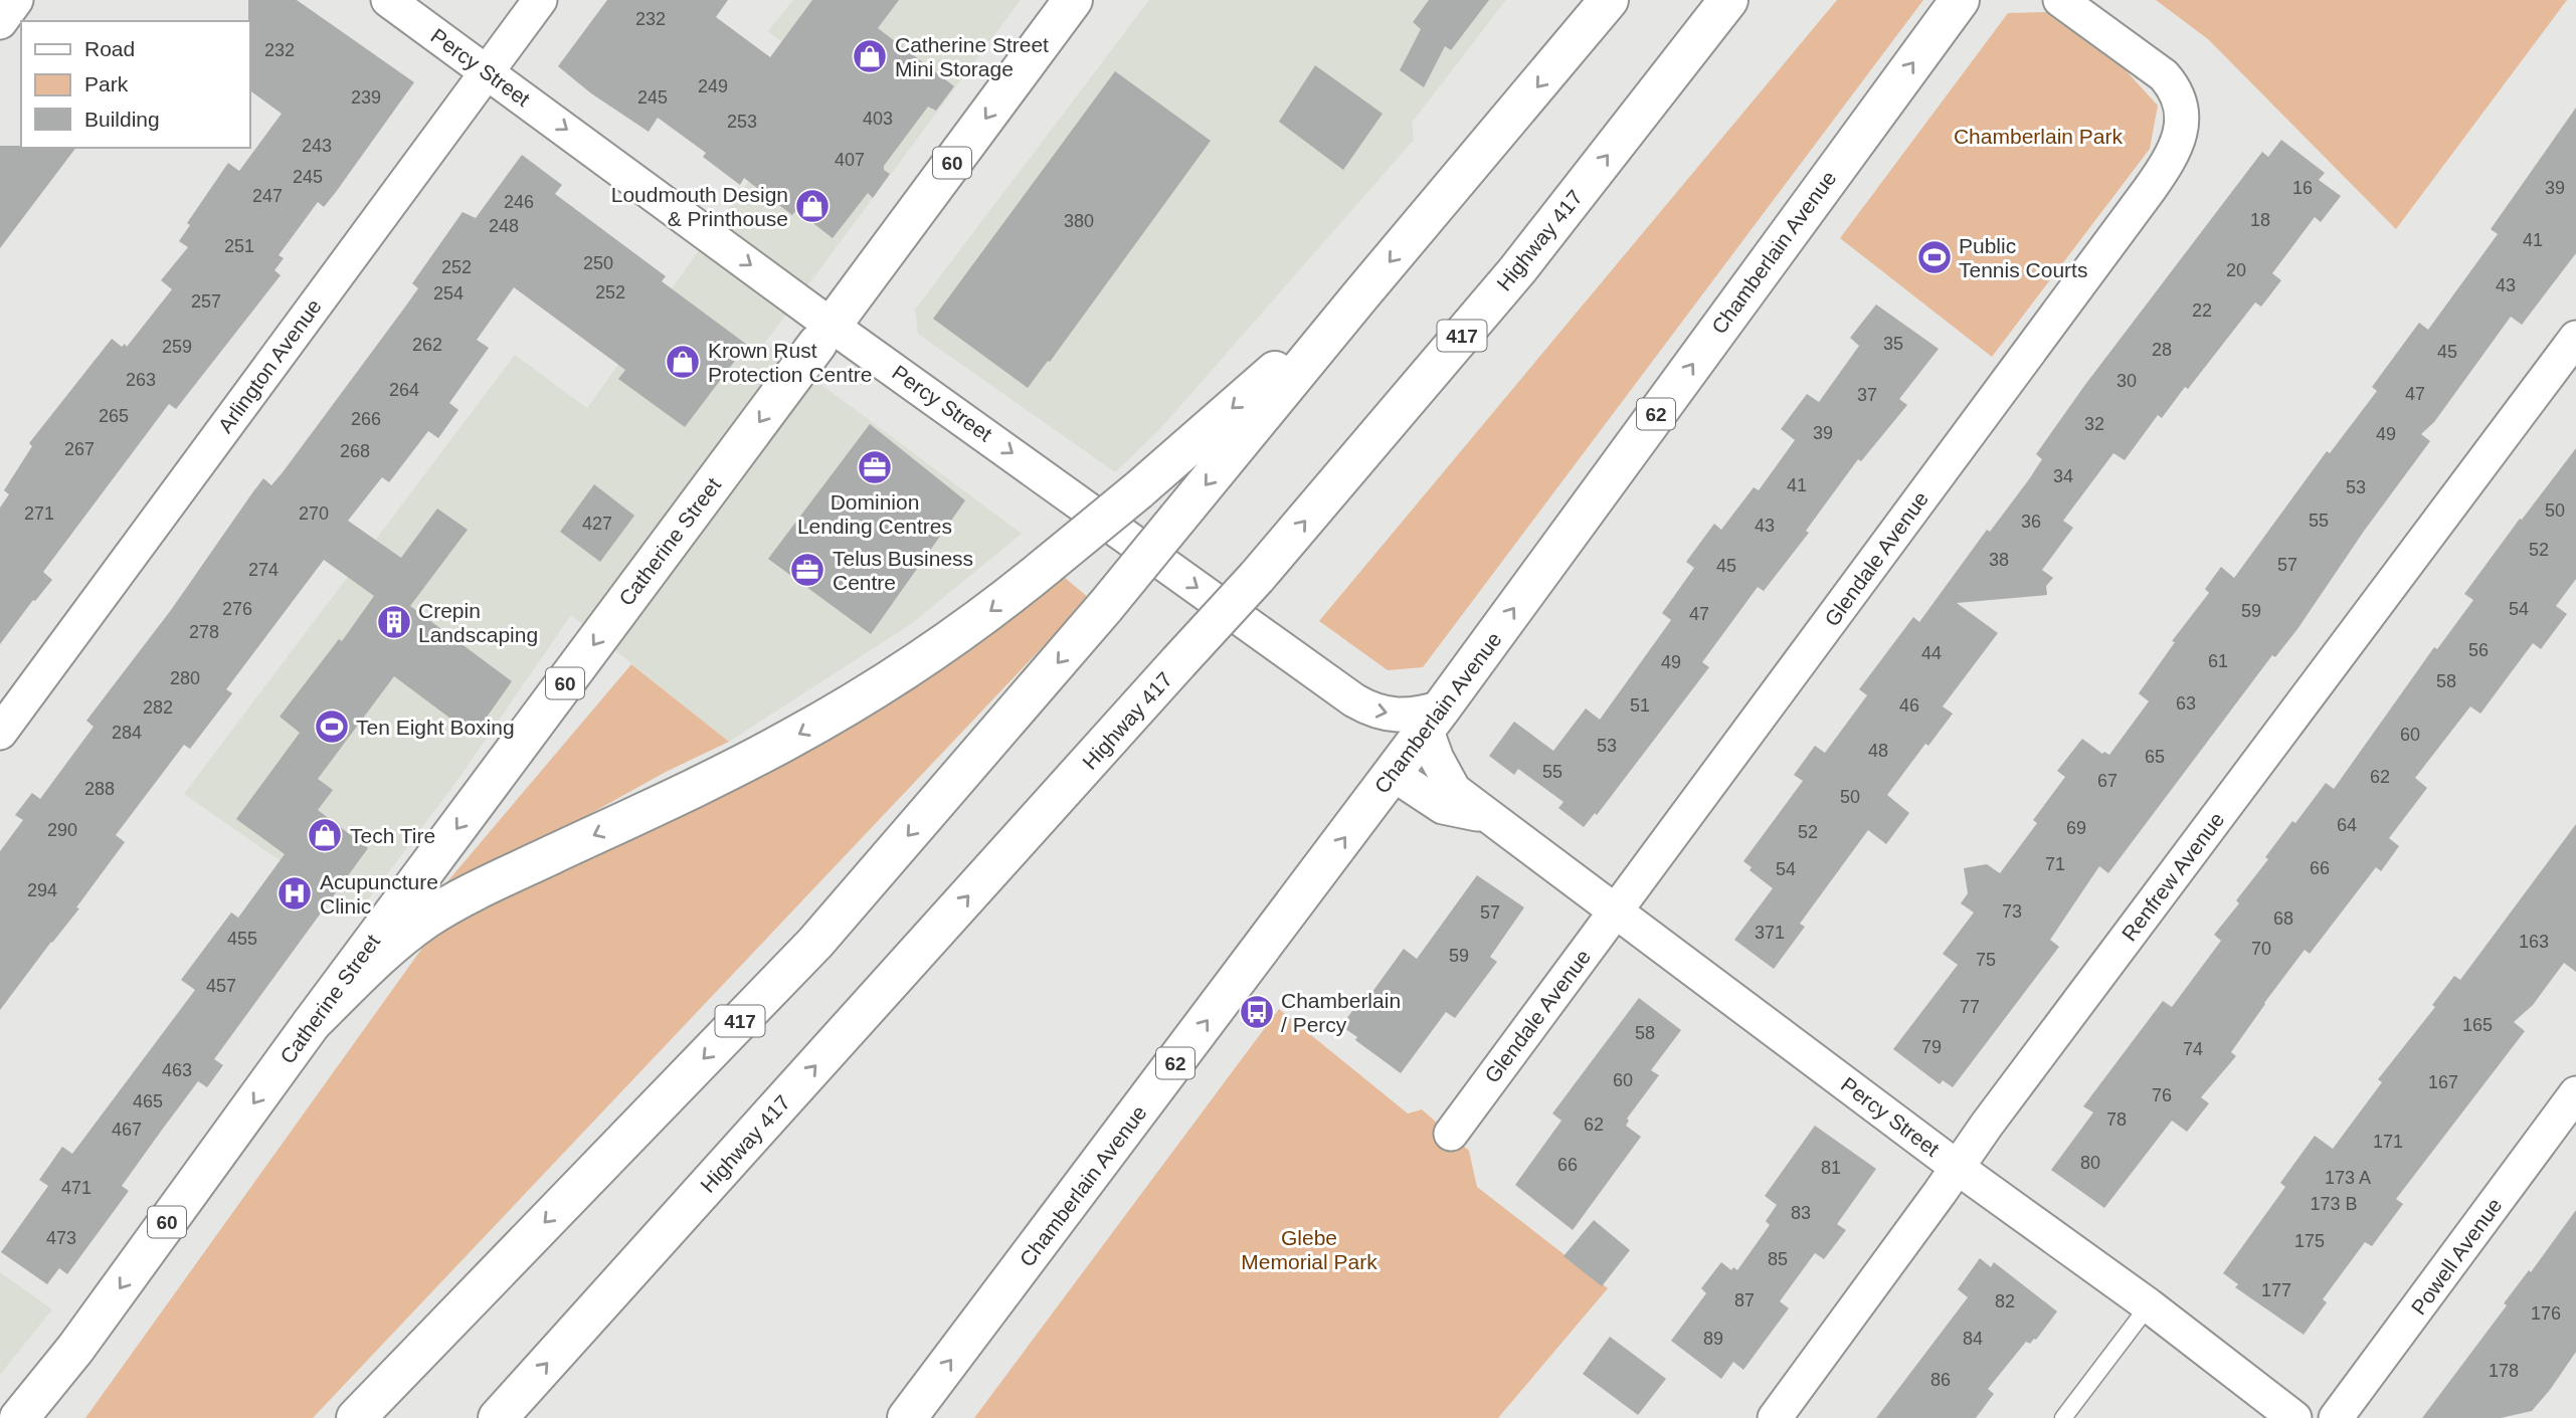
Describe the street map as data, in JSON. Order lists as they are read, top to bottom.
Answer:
{
  "streets": {
    "main road": [
      "60",
      "Highway 417",
      "Chamberlain Avenue",
      "417",
      "62",
      "Catherine Street"
    ],
    "street": [
      "Percy Street",
      "Arlington Avenue",
      "Glendale Avenue",
      "Renfrew Avenue",
      "Powell Avenue"
    ]
  },
  "crossings": [
    ["Percy Street", "Chamberlain Avenue"],
    ["Percy Street", "Arlington Avenue"],
    ["Percy Street", "Catherine Street"],
    ["Percy Street", "Glendale Avenue"],
    ["Percy Street", "Renfrew Avenue"]
  ],
  "one_way": ["Percy Street"],
  "parks": ["Chamberlain Park", "Glebe Memorial Park"],
  "places": {
    "shop": [
      "Catherine Street Mini Storage",
      "Loudmouth Design & Printhouse",
      "Krown Rust Protection Centre",
      "Tech Tire"
    ],
    "sports": ["Public Tennis Courts", "Ten Eight Boxing"],
    "office": ["Dominion Lending Centres", "Telus Business Centre"],
    "building": ["Crepin Landscaping"],
    "hospital": ["Acupuncture Clinic"],
    "bus stop": ["Chamberlain / Percy"]
  },
  "house_numbers": [
    "232",
    "232",
    "249",
    "239",
    "245",
    "403",
    "253",
    "243",
    "407",
    "245",
    "16",
    "39",
    "247",
    "246",
    "18",
    "380",
    "248",
    "41",
    "251",
    "250",
    "252",
    "20",
    "43",
    "252",
    "254",
    "257",
    "22",
    "35",
    "262",
    "259",
    "28",
    "45",
    "263",
    "30",
    "264",
    "47",
    "37",
    "265",
    "266",
    "32",
    "39",
    "49",
    "267",
    "268",
    "34",
    "41",
    "53",
    "50",
    "271",
    "270",
    "55",
    "36",
    "427",
    "43",
    "52",
    "38",
    "57",
    "45",
    "274",
    "276",
    "54",
    "59",
    "47",
    "278",
    "56",
    "44",
    "61",
    "49",
    "280",
    "58",
    "63",
    "51",
    "46",
    "282",
    "284",
    "60",
    "53",
    "48",
    "65",
    "55",
    "62",
    "67",
    "288",
    "50",
    "64",
    "69",
    "290",
    "52",
    "71",
    "66",
    "54",
    "294",
    "73",
    "57",
    "68",
    "371",
    "455",
    "163",
    "70",
    "59",
    "75",
    "457",
    "77",
    "165",
    "58",
    "79",
    "74",
    "463",
    "60",
    "167",
    "76",
    "465",
    "78",
    "62",
    "467",
    "171",
    "80",
    "66",
    "81",
    "173 A",
    "471",
    "173 B",
    "83",
    "473",
    "175",
    "85",
    "177",
    "87",
    "82",
    "176",
    "89",
    "84",
    "178",
    "86"
  ],
  "legend": ["Road", "Park", "Building"]
}
